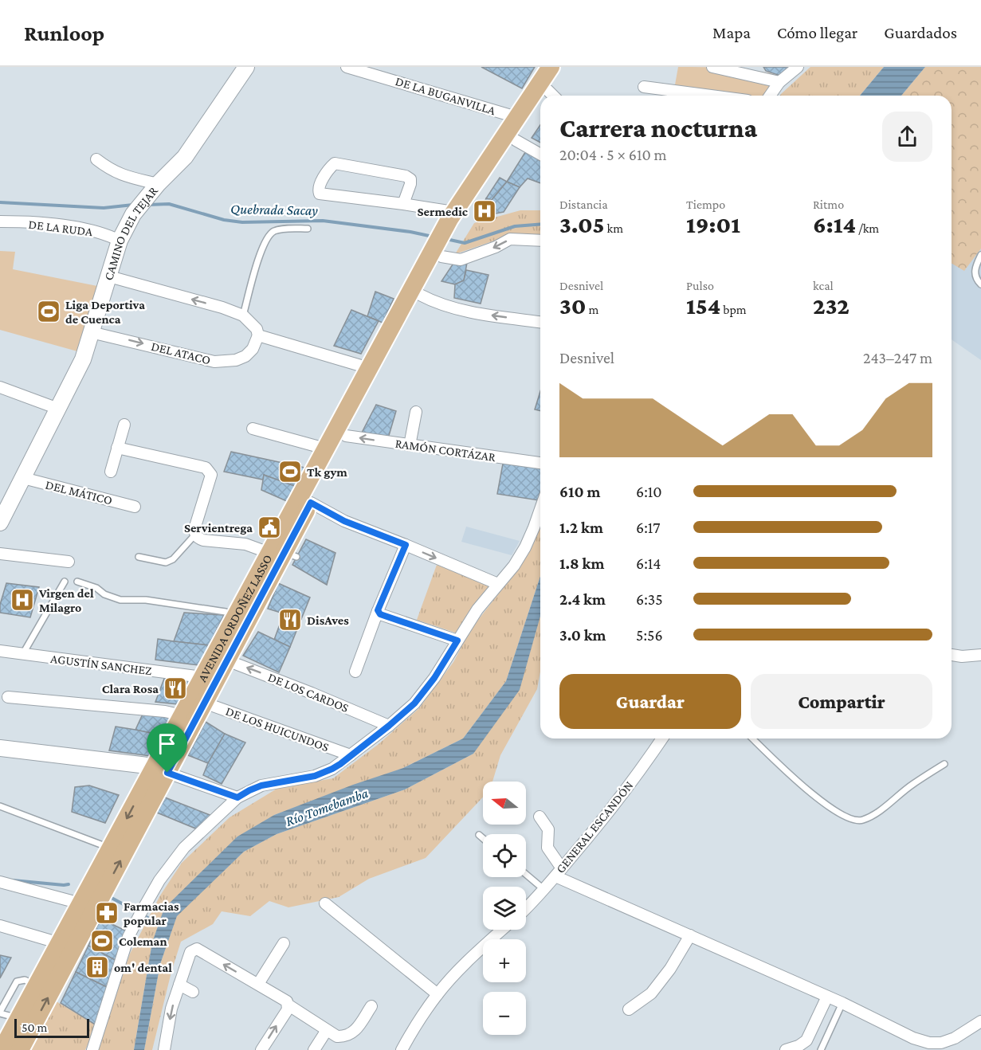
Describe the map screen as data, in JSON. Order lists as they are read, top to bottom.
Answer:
{
  "streets": {
    "main road": ["AVENIDA ORDOÑEZ LASSO"],
    "street": [
      "DE LA BUGANVILLA",
      "DE LA RUDA",
      "CAMINO DEL TEJAR",
      "DEL ATACO",
      "RAMÓN CORTÁZAR",
      "DEL MÁTICO",
      "AGUSTÍN SANCHEZ",
      "DE LOS CARDOS",
      "DE LOS HUICUNDOS",
      "GENERAL ESCANDÓN"
    ]
  },
  "crossings": [
    ["DE LA BUGANVILLA", "AVENIDA ORDOÑEZ LASSO"],
    ["DE LA RUDA", "CAMINO DEL TEJAR"],
    ["CAMINO DEL TEJAR", "DEL ATACO"],
    ["CAMINO DEL TEJAR", "DEL MÁTICO"],
    ["RAMÓN CORTÁZAR", "AVENIDA ORDOÑEZ LASSO"],
    ["AVENIDA ORDOÑEZ LASSO", "AGUSTÍN SANCHEZ"],
    ["AVENIDA ORDOÑEZ LASSO", "DE LOS CARDOS"],
    ["AVENIDA ORDOÑEZ LASSO", "DE LOS HUICUNDOS"]
  ],
  "one_way": ["DE LOS CARDOS"],
  "water": ["Quebrada Sacay", "Río Tomebamba"],
  "places": {
    "hospital": ["Sermedic", "Virgen del Milagro"],
    "sports": ["Liga Deportiva de Cuenca", "Tk gym", "Coleman"],
    "public building": ["Servientrega"],
    "restaurant": ["DisAves", "Clara Rosa"],
    "pharmacy": ["Farmacias popular"],
    "building": ["om' dental"]
  },
  "scale_bar": "50 m",
  "north": "left",
  "page": {
    "header": "Runloop",
    "nav": ["Mapa", "Cómo llegar", "Guardados"],
    "heading": ["Carrera nocturna", "20:04 · 5 × 610 m"],
    "stats": [
      ["Distancia", "3.05 km"],
      ["Tiempo", "19:01"],
      ["Ritmo", "6:14 /km"],
      ["Desnivel", "30 m"],
      ["Pulso", "154 bpm"],
      ["kcal", "232"]
    ],
    "chart": ["Desnivel", "243–247 m"],
    "list": [
      {
        "name": "610 m",
        "note": "6:10"
      },
      {
        "name": "1.2 km",
        "note": "6:17"
      },
      {
        "name": "1.8 km",
        "note": "6:14"
      },
      {
        "name": "2.4 km",
        "note": "6:35"
      },
      {
        "name": "3.0 km",
        "note": "5:56"
      }
    ],
    "buttons": ["Guardar", "Compartir"],
    "map_buttons": ["+", "−"],
    "scale": "50 m"
  }
}
